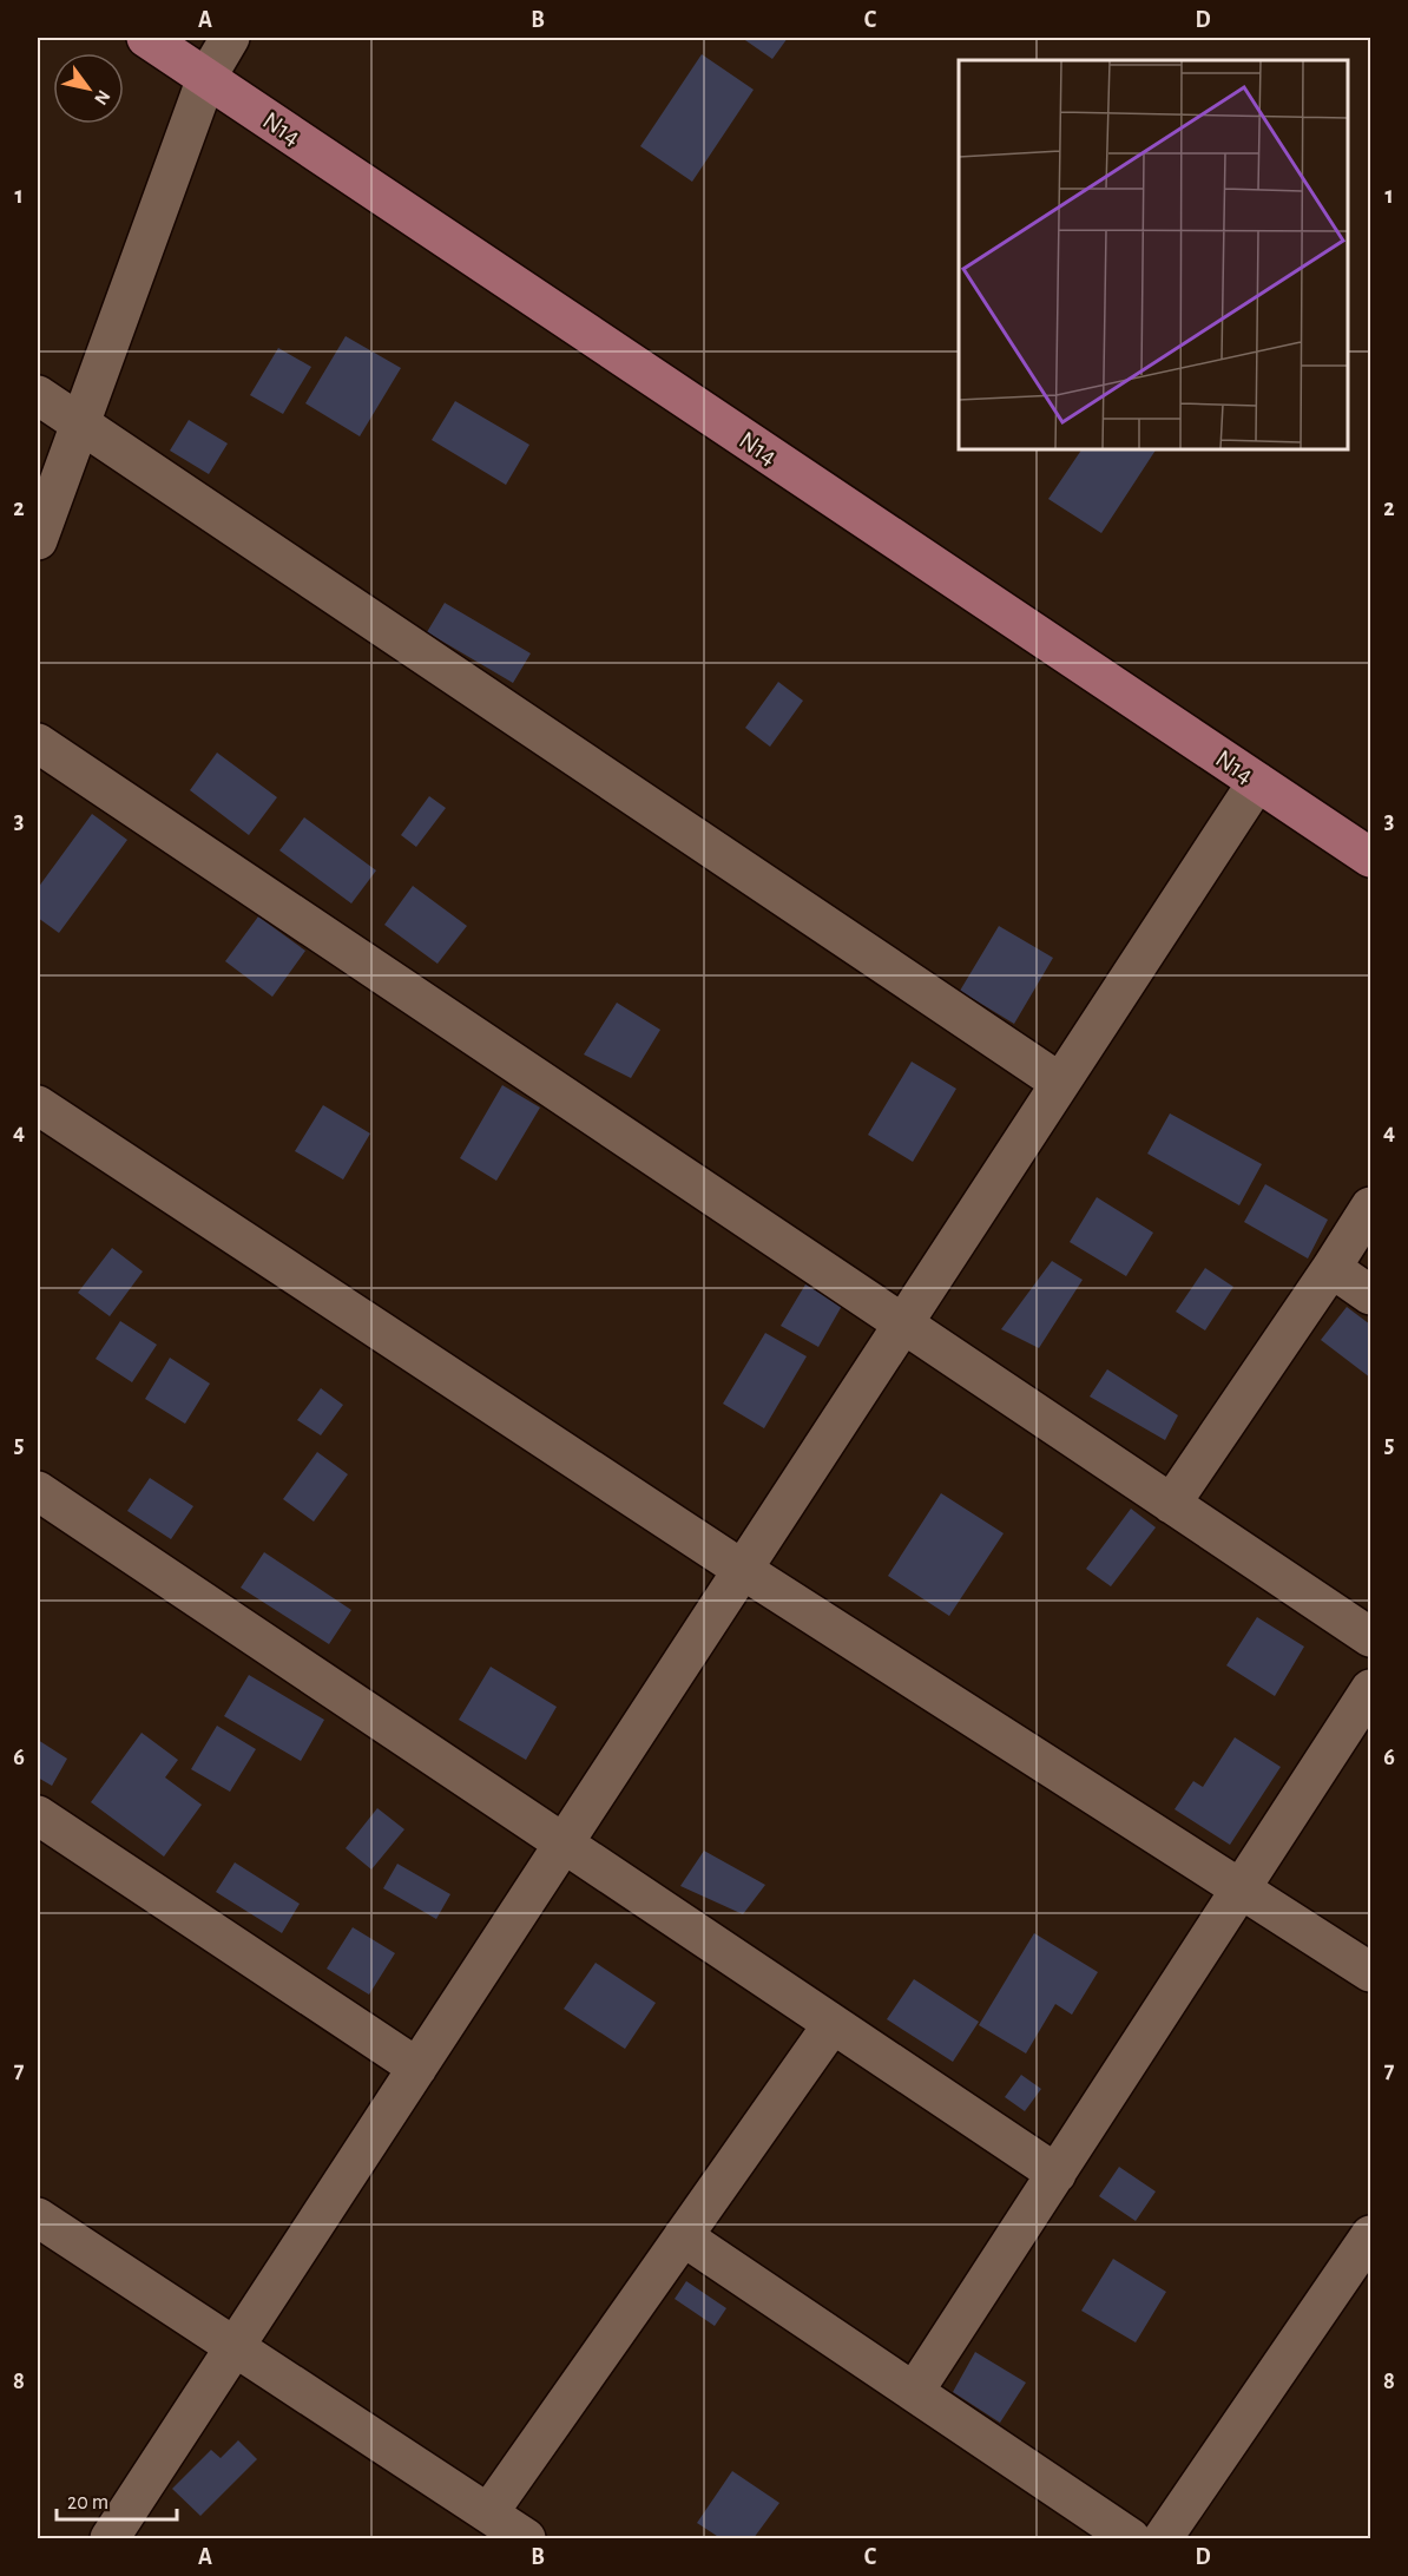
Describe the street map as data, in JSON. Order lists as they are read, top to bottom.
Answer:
{
  "streets": {
    "main road": ["N14"]
  },
  "scale_bar": "20 m",
  "north": "bottom right",
  "grid": {
    "columns": [
      "A",
      "B",
      "C",
      "D"
    ],
    "rows": [
      "1",
      "2",
      "3",
      "4",
      "5",
      "6",
      "7",
      "8"
    ]
  }
}
